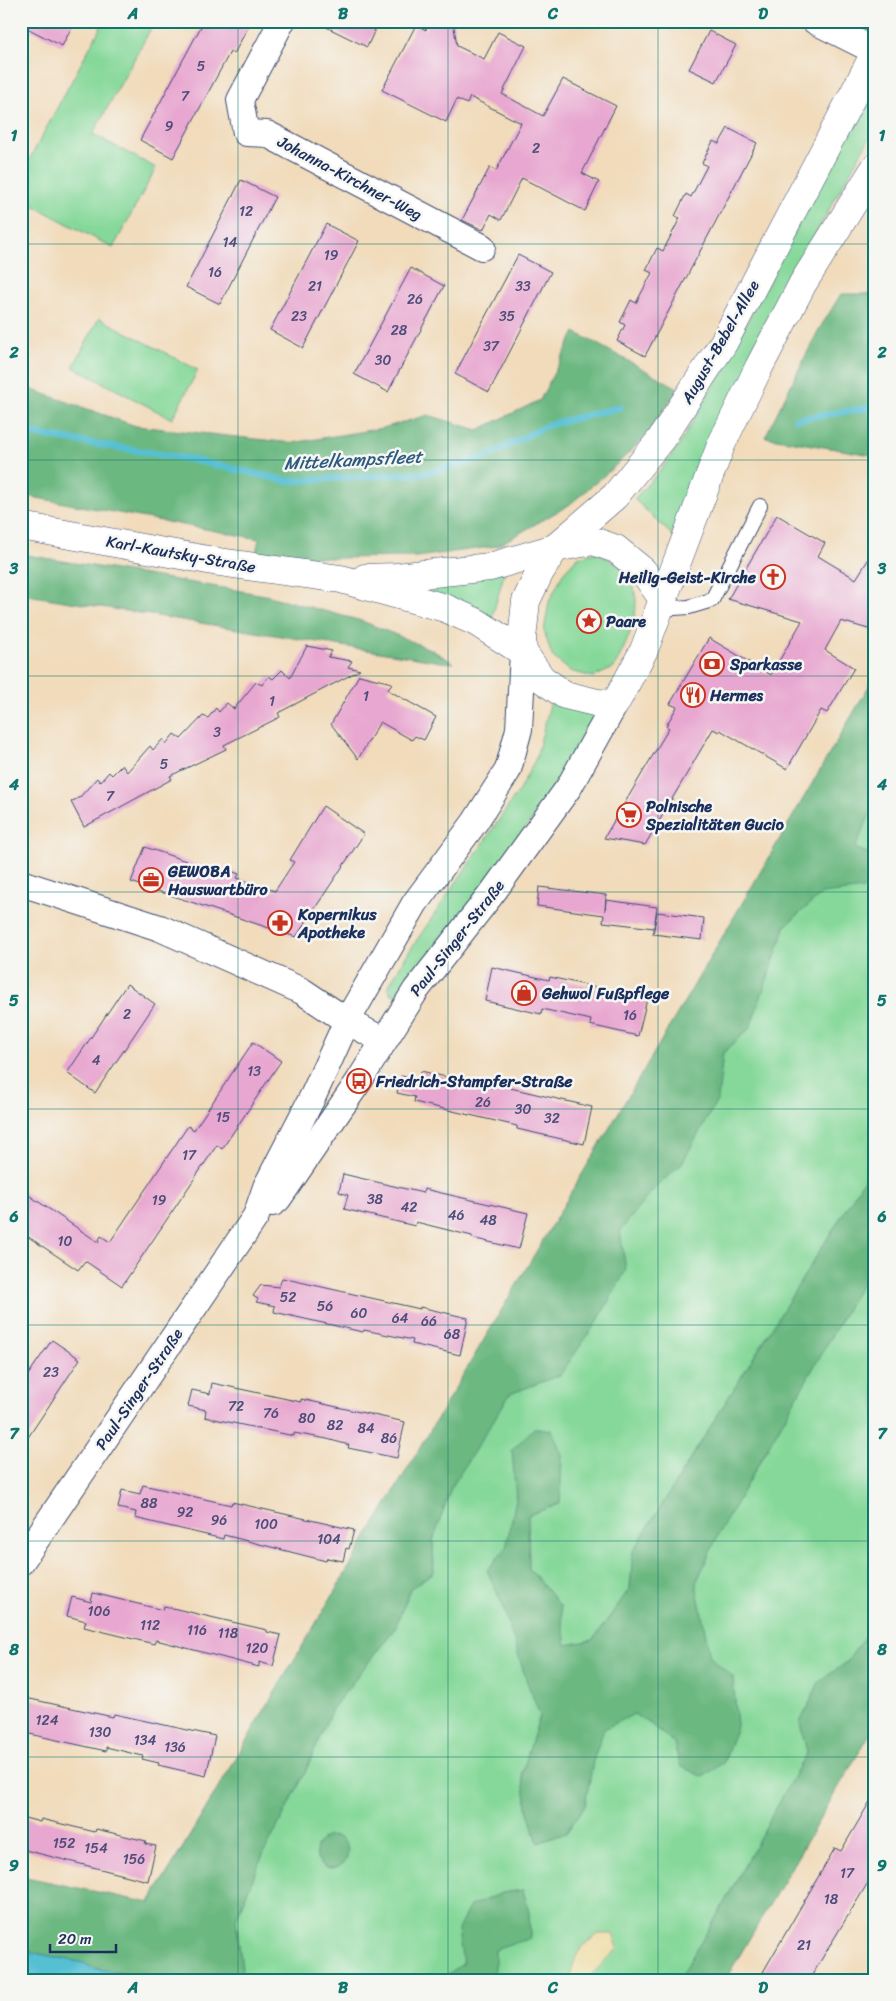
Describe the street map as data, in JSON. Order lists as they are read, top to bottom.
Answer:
{
  "streets": {
    "street": [
      "Johanna-Kirchner-Weg",
      "August-Bebel-Allee",
      "Karl-Kautsky-Straße",
      "Paul-Singer-Straße"
    ]
  },
  "crossings": [
    ["August-Bebel-Allee", "Karl-Kautsky-Straße"],
    ["August-Bebel-Allee", "Paul-Singer-Straße"],
    ["Karl-Kautsky-Straße", "Paul-Singer-Straße"]
  ],
  "water": ["Mittelkampsfleet"],
  "places": {
    "church": ["Heilig-Geist-Kirche"],
    "place": ["Paare"],
    "bank": ["Sparkasse"],
    "restaurant": ["Hermes"],
    "supermarket": ["Polnische Spezialitäten Gucio"],
    "office": ["GEWOBA Hauswartbüro"],
    "pharmacy": ["Kopernikus Apotheke"],
    "shop": ["Gehwol Fußpflege"],
    "bus stop": ["Friedrich-Stampfer-Straße"]
  },
  "house_numbers": [
    "5",
    "7",
    "9",
    "2",
    "12",
    "14",
    "19",
    "16",
    "21",
    "33",
    "26",
    "23",
    "35",
    "28",
    "37",
    "30",
    "1",
    "1",
    "3",
    "5",
    "7",
    "2",
    "16",
    "4",
    "13",
    "26",
    "30",
    "15",
    "32",
    "17",
    "38",
    "19",
    "42",
    "46",
    "48",
    "10",
    "52",
    "56",
    "60",
    "64",
    "66",
    "68",
    "23",
    "72",
    "76",
    "80",
    "82",
    "84",
    "86",
    "88",
    "92",
    "96",
    "100",
    "104",
    "106",
    "112",
    "116",
    "118",
    "120",
    "124",
    "130",
    "134",
    "136",
    "152",
    "154",
    "156",
    "17",
    "18",
    "21"
  ],
  "scale_bar": "20 m",
  "grid": {
    "columns": [
      "A",
      "B",
      "C",
      "D"
    ],
    "rows": [
      "1",
      "2",
      "3",
      "4",
      "5",
      "6",
      "7",
      "8",
      "9"
    ]
  }
}
